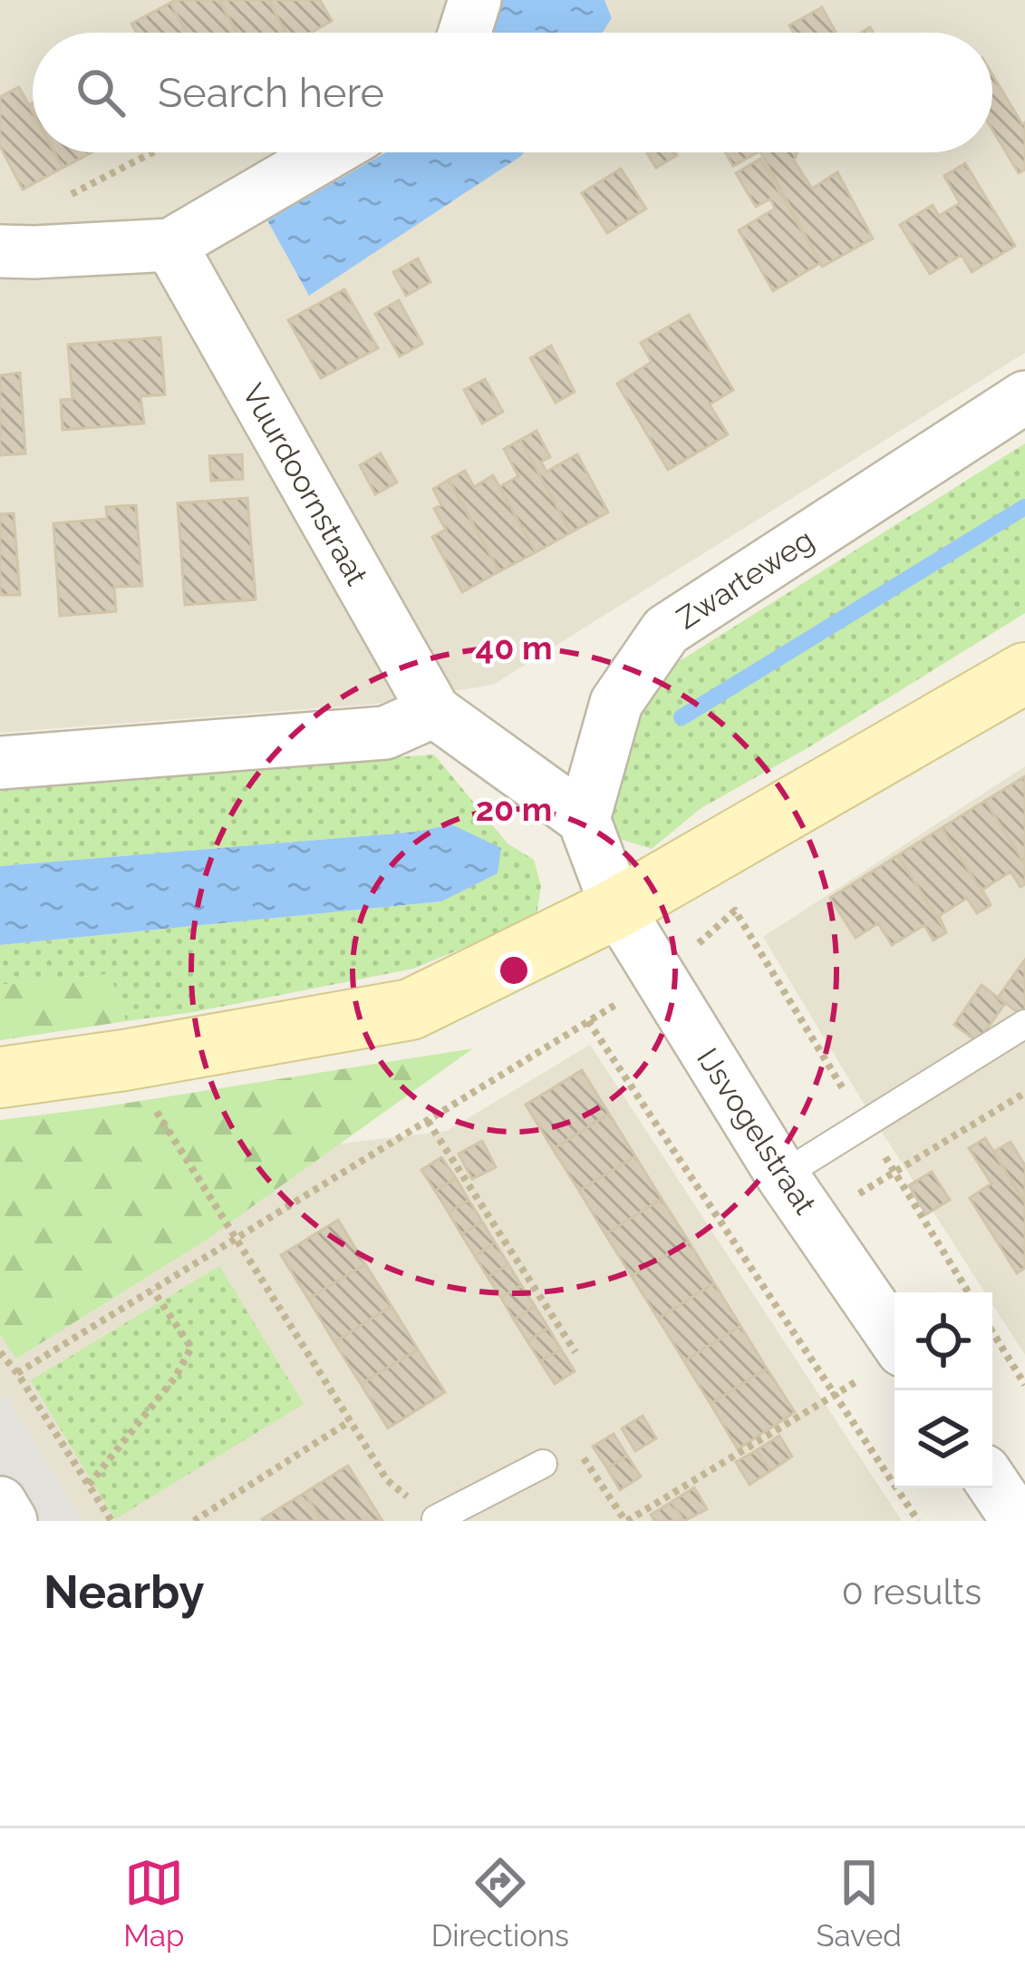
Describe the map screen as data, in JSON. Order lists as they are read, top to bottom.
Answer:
{
  "streets": {
    "street": ["Vuurdoornstraat", "Zwarteweg", "IJsvogelstraat"]
  },
  "crossings": [
    ["Vuurdoornstraat", "Zwarteweg"]
  ],
  "page": {
    "search": "Search here",
    "heading": ["Nearby", "0 results"],
    "nav": ["Map", "Directions", "Saved"]
  },
  "rings": ["40 m", "20 m"]
}
